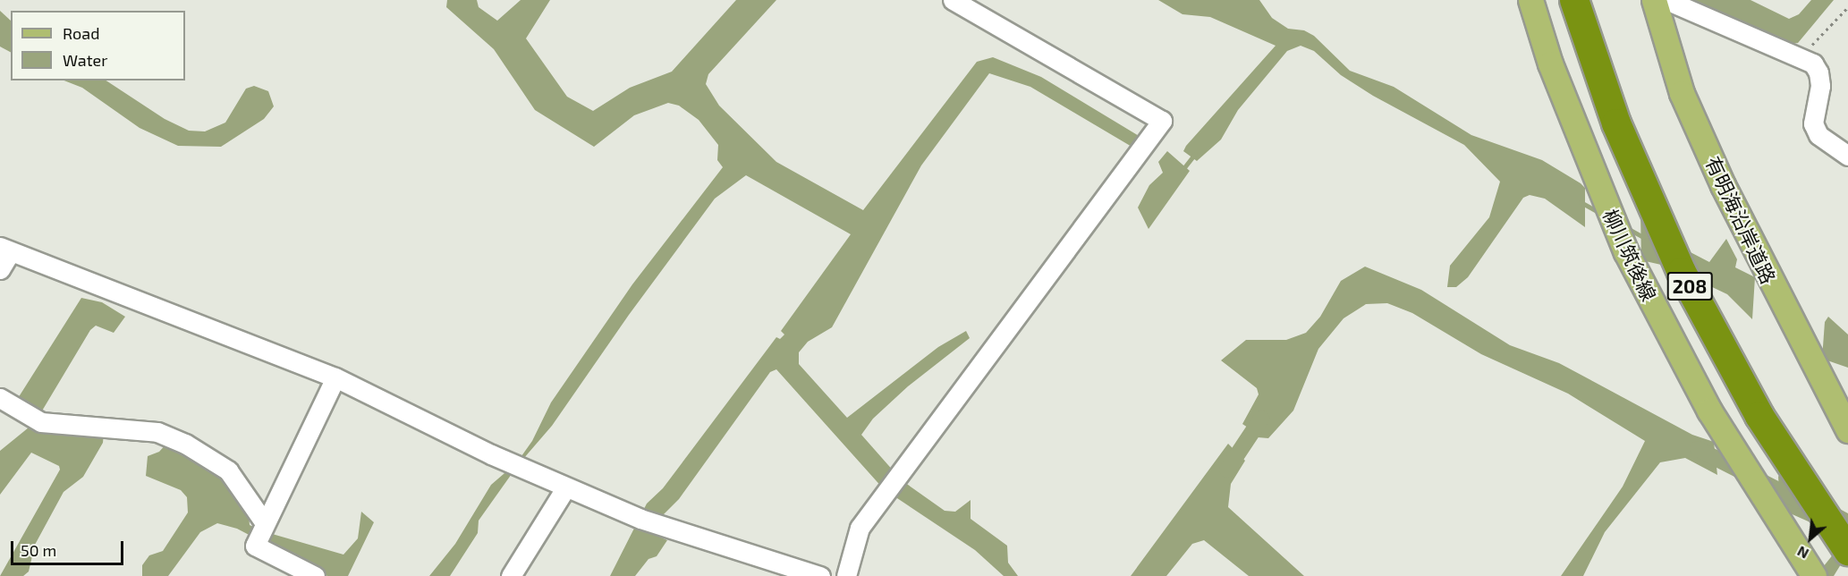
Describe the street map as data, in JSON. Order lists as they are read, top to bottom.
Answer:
{
  "streets": {
    "highway": ["208"],
    "main road": ["有明海沿岸道路", "柳川筑後線"]
  },
  "legend": ["Road", "Water"],
  "scale_bar": "50 m",
  "north": "bottom left"
}
